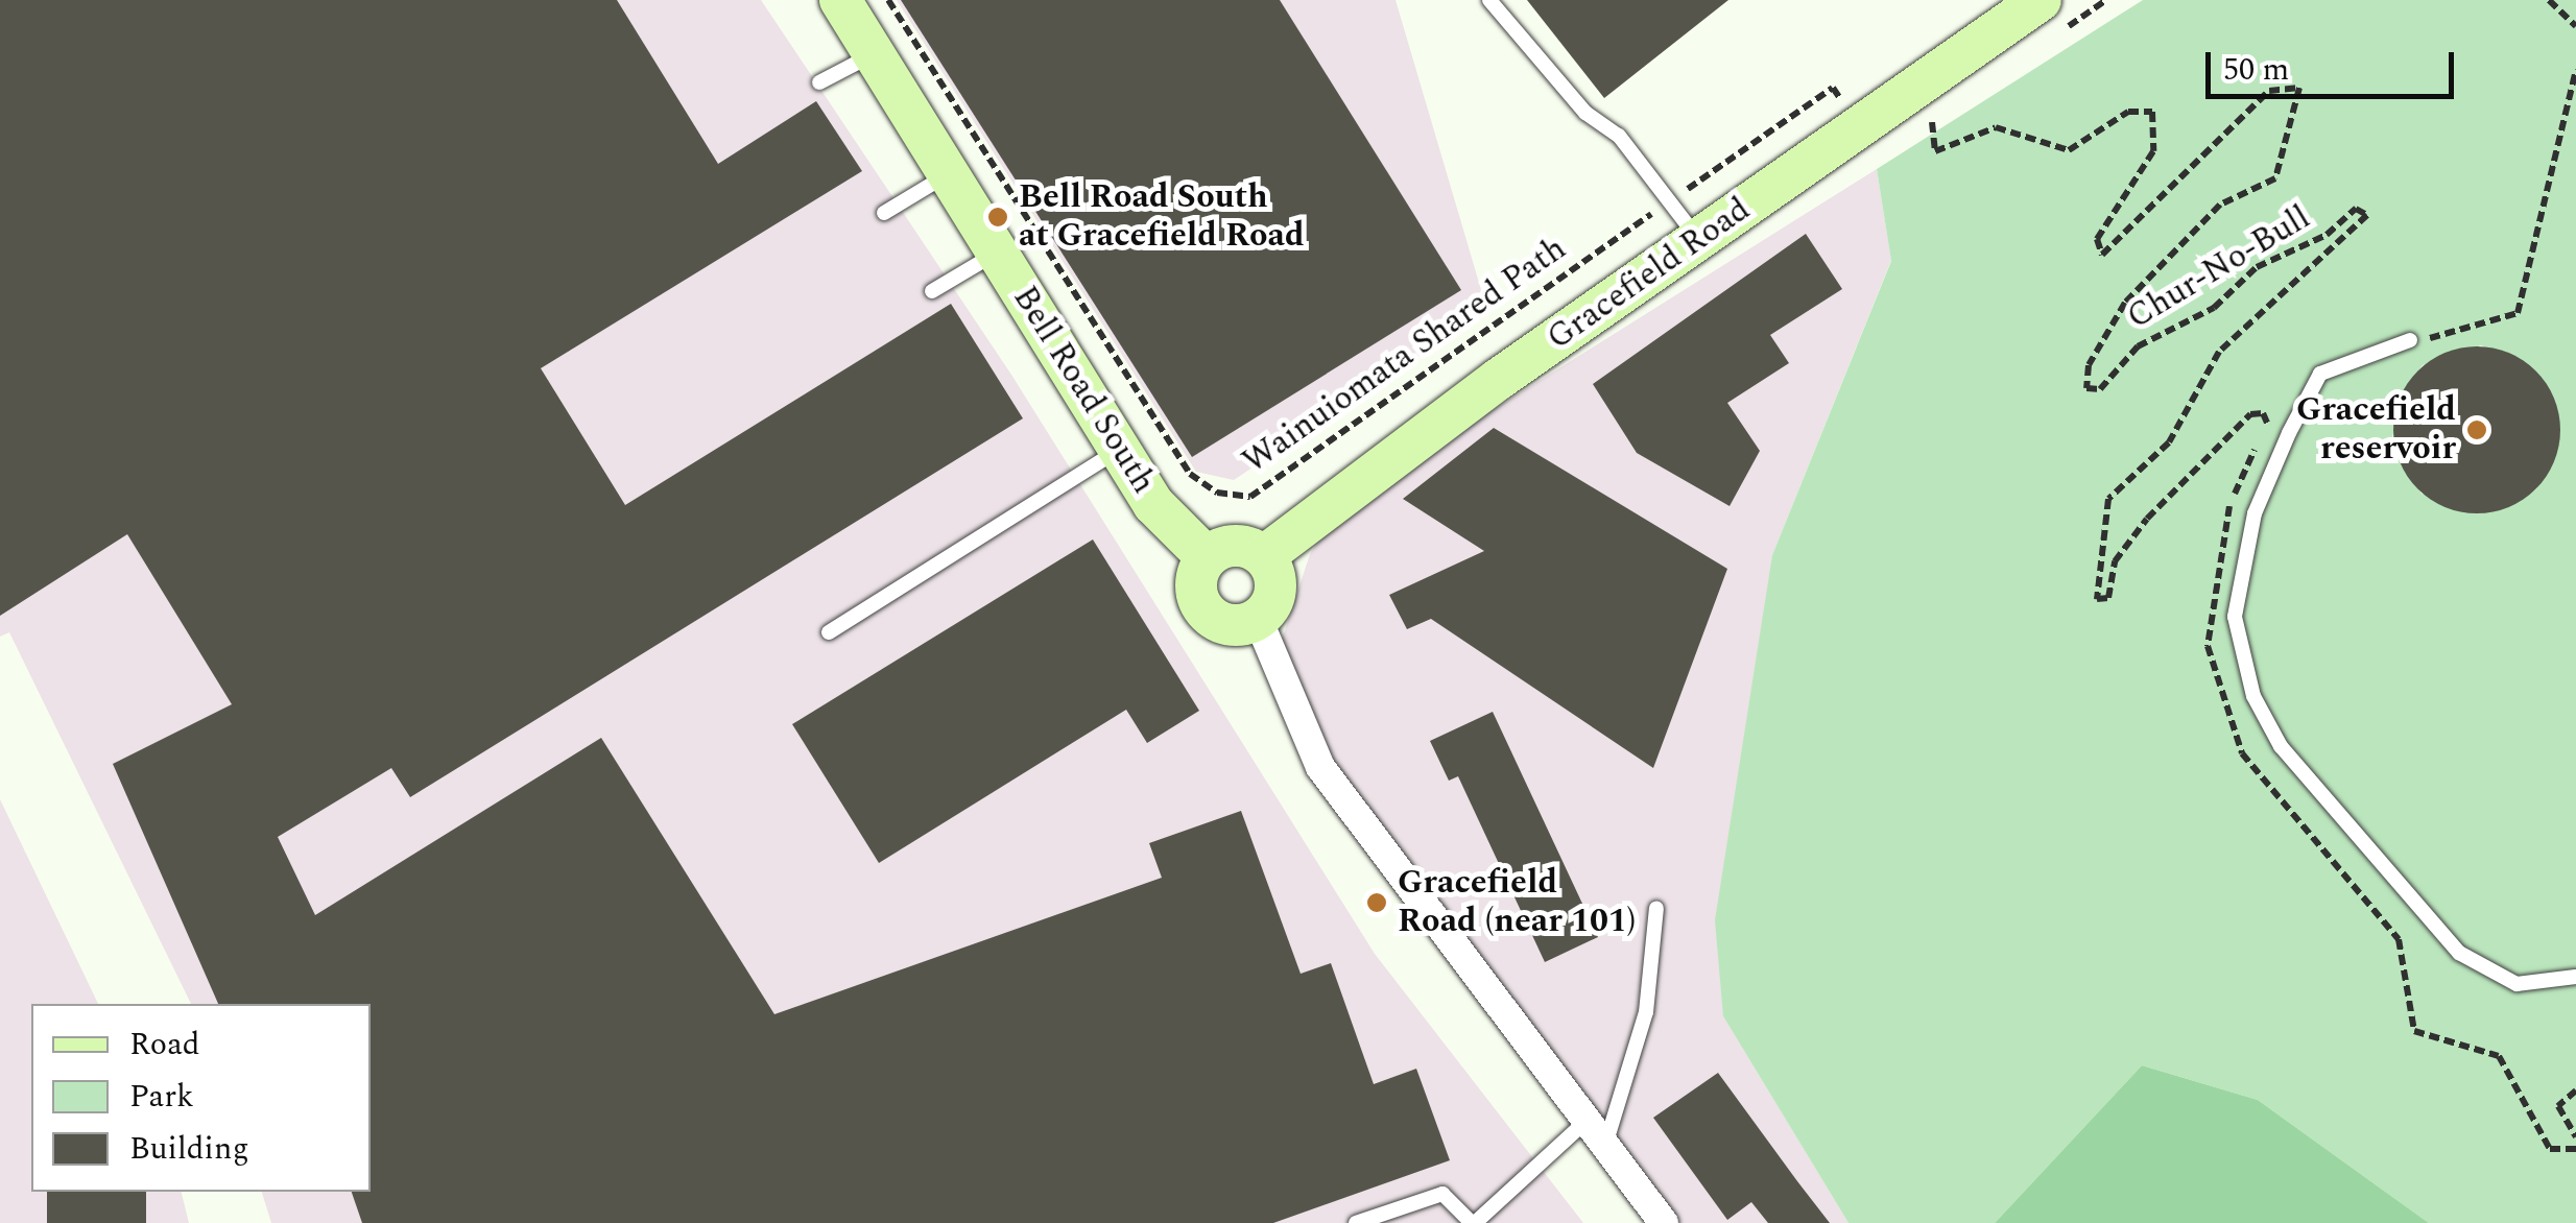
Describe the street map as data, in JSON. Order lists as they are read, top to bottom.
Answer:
{
  "streets": {
    "main road": ["Gracefield Road", "Bell Road South"],
    "path": ["Chur-No-Bull", "Wainuiomata Shared Path"]
  },
  "crossings": [
    ["Gracefield Road", "Bell Road South"]
  ],
  "places": ["Bell Road South at Gracefield Road", "Gracefield reservoir", "Gracefield Road (near 101)"],
  "legend": ["Road", "Park", "Building"],
  "scale_bar": "50 m"
}
